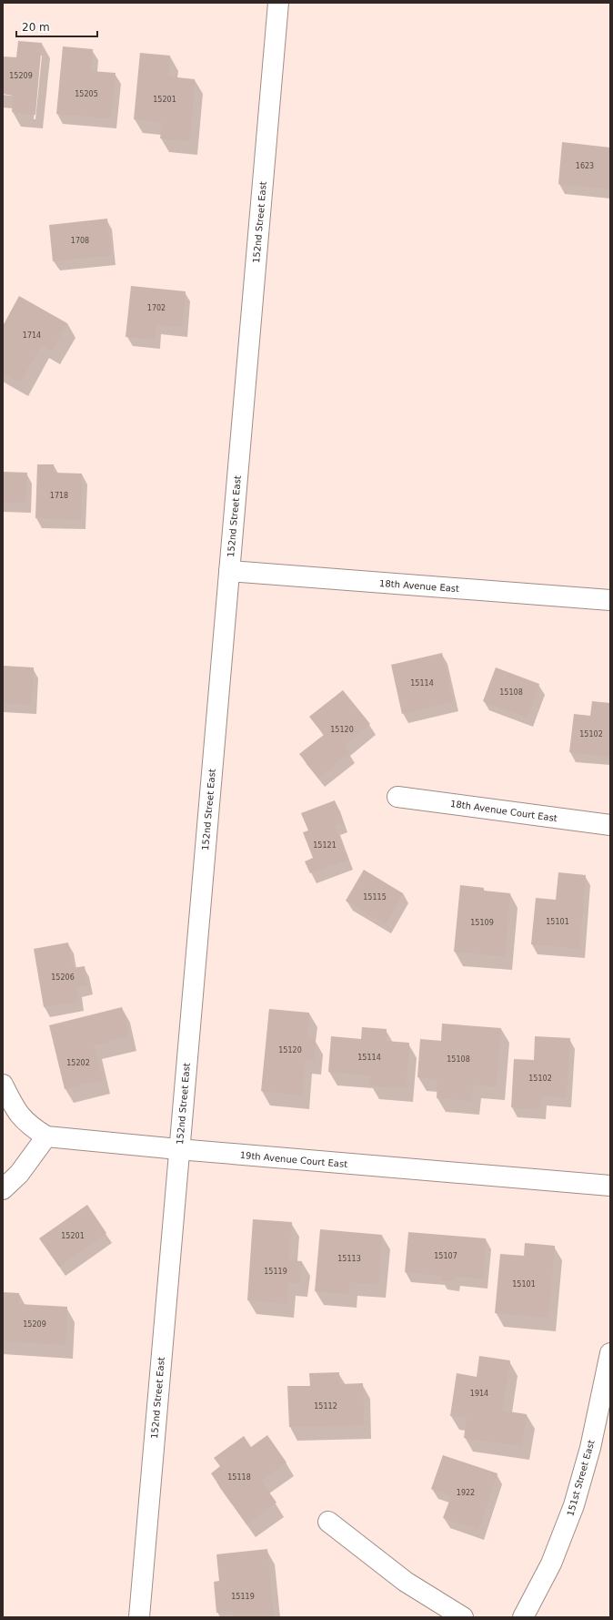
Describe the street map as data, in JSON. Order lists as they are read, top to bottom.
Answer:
{
  "streets": {
    "street": [
      "152nd Street East",
      "18th Avenue East",
      "18th Avenue Court East",
      "19th Avenue Court East",
      "151st Street East"
    ]
  },
  "crossings": [
    ["152nd Street East", "18th Avenue East"],
    ["152nd Street East", "19th Avenue Court East"]
  ],
  "house_numbers": [
    "15209",
    "15205",
    "15201",
    "1623",
    "1708",
    "1702",
    "1714",
    "1718",
    "15114",
    "15108",
    "15120",
    "15102",
    "15121",
    "15115",
    "15101",
    "15109",
    "15206",
    "15120",
    "15114",
    "15108",
    "15202",
    "15102",
    "15201",
    "15107",
    "15113",
    "15119",
    "15101",
    "15209",
    "1914",
    "15112",
    "15118",
    "1922",
    "15119"
  ],
  "scale_bar": "20 m"
}
